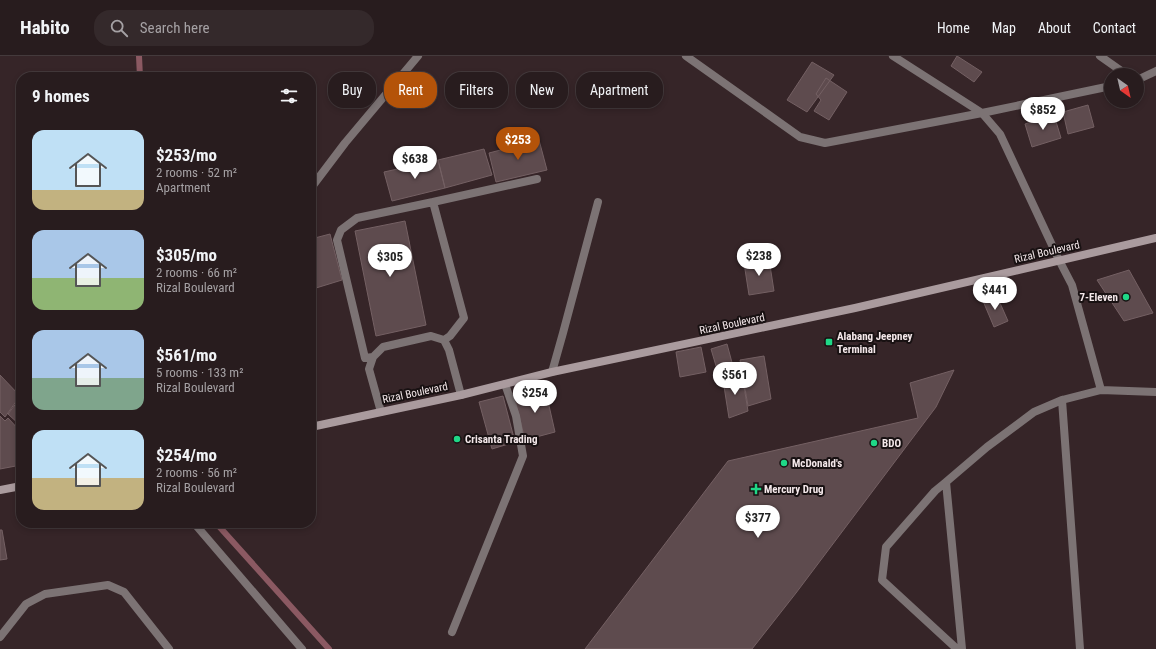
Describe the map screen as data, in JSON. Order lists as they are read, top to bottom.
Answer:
{
  "streets": {
    "main road": ["Rizal Boulevard"]
  },
  "places": {
    "other": [
      "7-Eleven",
      "Crisanta Trading",
      "BDO",
      "McDonald's"
    ],
    "transit": ["Alabang Jeepney Terminal"],
    "health": ["Mercury Drug"]
  },
  "north": "bottom right",
  "page": {
    "header": "Habito",
    "search": "Search here",
    "nav": [
      "Home",
      "Map",
      "About",
      "Contact"
    ],
    "chip": [
      "Buy",
      "Rent",
      "Filters",
      "New",
      "Apartment"
    ],
    "heading": "9 homes",
    "price": [
      "$852",
      "$253",
      "$638",
      "$238",
      "$305",
      "$441",
      "$561",
      "$254",
      "$377"
    ],
    "list": [
      {
        "name": "$253/mo",
        "note": "2 rooms · 52 m² · Apartment"
      },
      {
        "name": "$305/mo",
        "note": "2 rooms · 66 m² · Rizal Boulevard"
      },
      {
        "name": "$561/mo",
        "note": "5 rooms · 133 m² · Rizal Boulevard"
      },
      {
        "name": "$254/mo",
        "note": "2 rooms · 56 m² · Rizal Boulevard"
      }
    ]
  }
}
